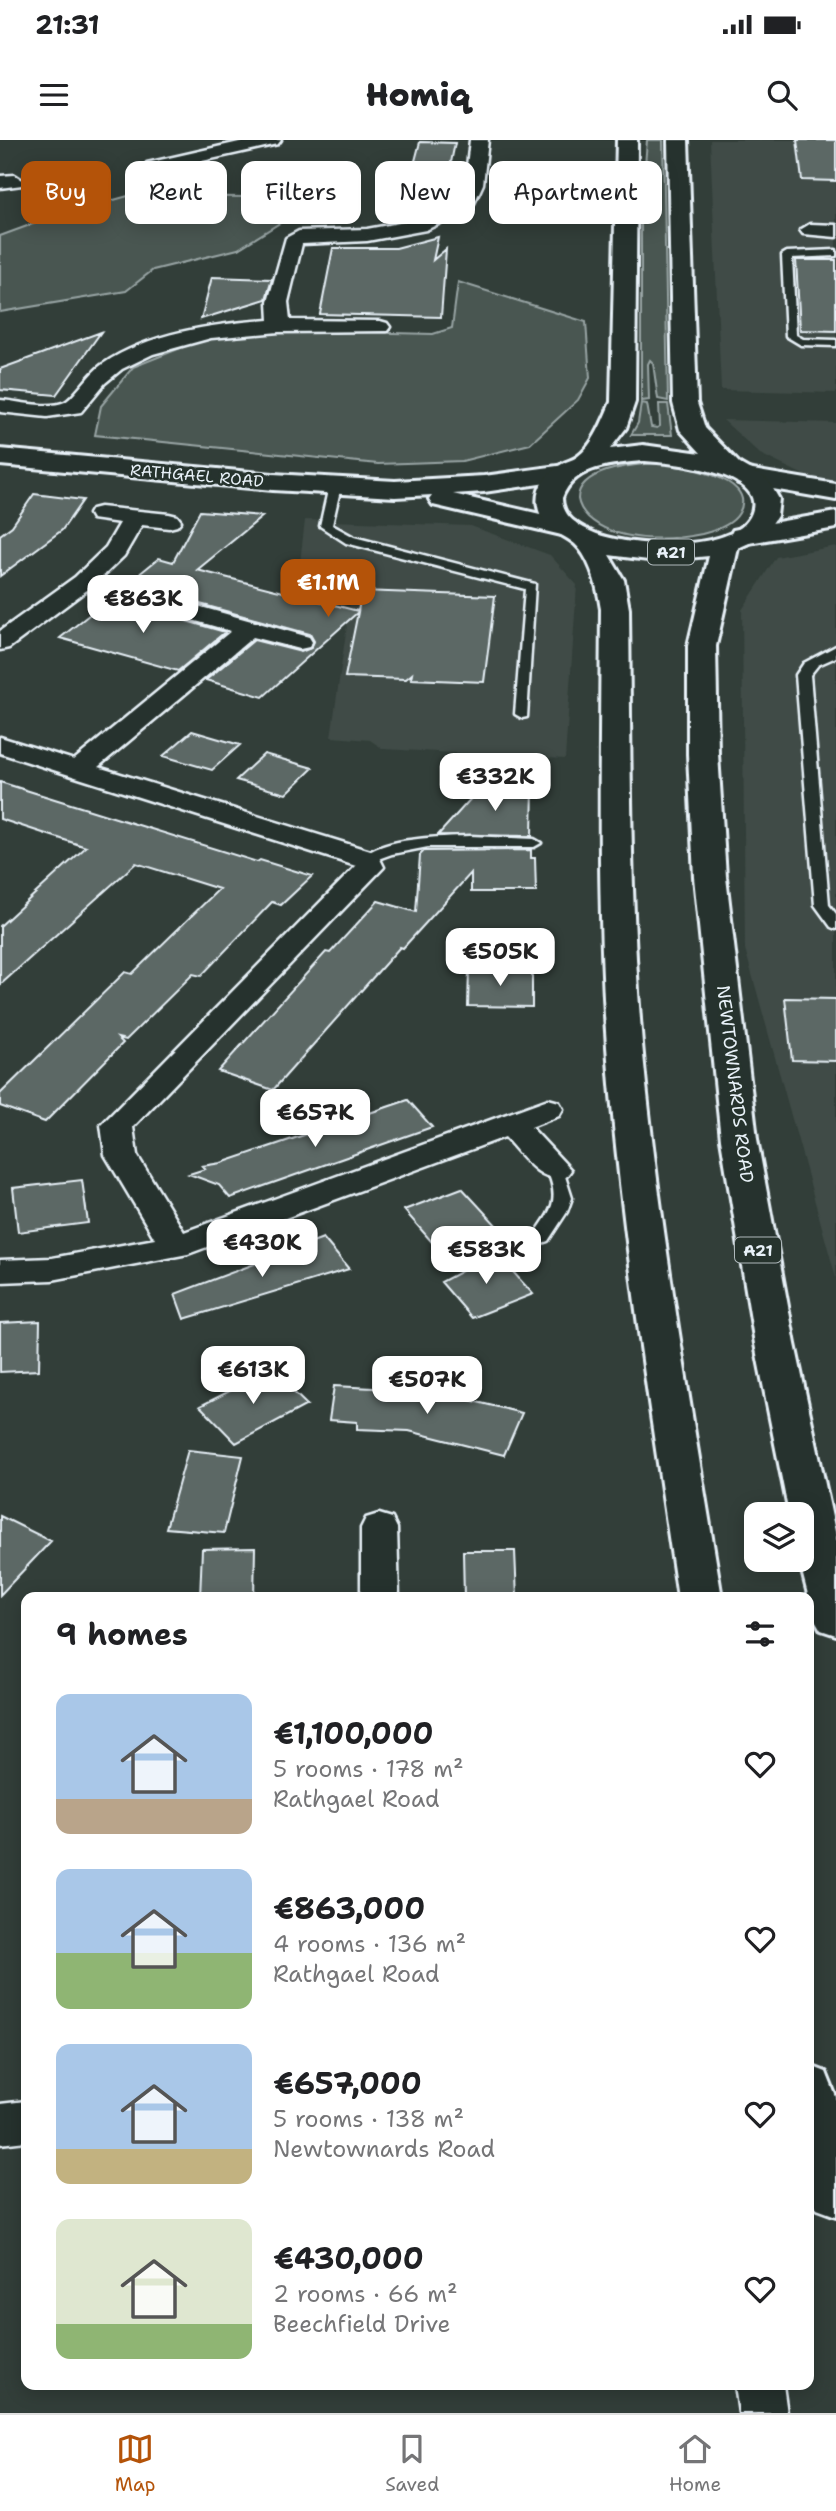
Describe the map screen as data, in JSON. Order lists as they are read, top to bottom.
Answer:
{
  "streets": {
    "main road": ["RATHGAEL ROAD", "A21", "NEWTOWNARDS ROAD"]
  },
  "crossings": [
    ["RATHGAEL ROAD", "A21"],
    ["A21", "NEWTOWNARDS ROAD"]
  ],
  "page": {
    "status": "21:31",
    "header": "Homiq",
    "chip": [
      "Buy",
      "Rent",
      "Filters",
      "New",
      "Apartment"
    ],
    "price": [
      "€1.1M",
      "€863K",
      "€332K",
      "€505K",
      "€657K",
      "€430K",
      "€583K",
      "€613K",
      "€507K"
    ],
    "heading": "9 homes",
    "list": [
      {
        "name": "€1,100,000",
        "note": "5 rooms · 178 m² · Rathgael Road"
      },
      {
        "name": "€863,000",
        "note": "4 rooms · 136 m² · Rathgael Road"
      },
      {
        "name": "€657,000",
        "note": "5 rooms · 138 m² · Newtownards Road"
      },
      {
        "name": "€430,000",
        "note": "2 rooms · 66 m² · Beechfield Drive"
      }
    ],
    "tabs": ["Map", "Saved", "Home"]
  }
}
